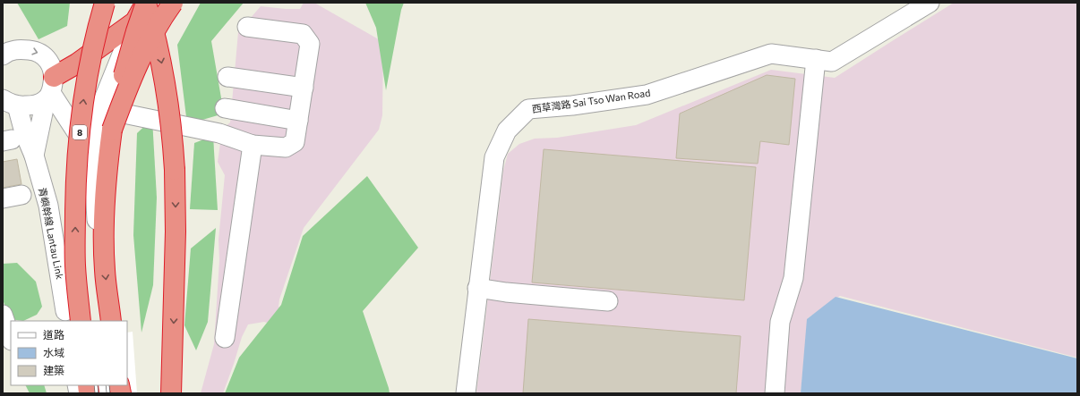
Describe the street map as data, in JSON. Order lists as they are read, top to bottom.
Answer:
{
  "streets": {
    "highway": ["8"],
    "street": ["西草灣路 Sai Tso Wan Road", "青嶼幹線 Lantau Link"]
  },
  "crossings": [
    ["8", "青嶼幹線 Lantau Link"]
  ],
  "legend": ["道路", "水域", "建築"]
}
